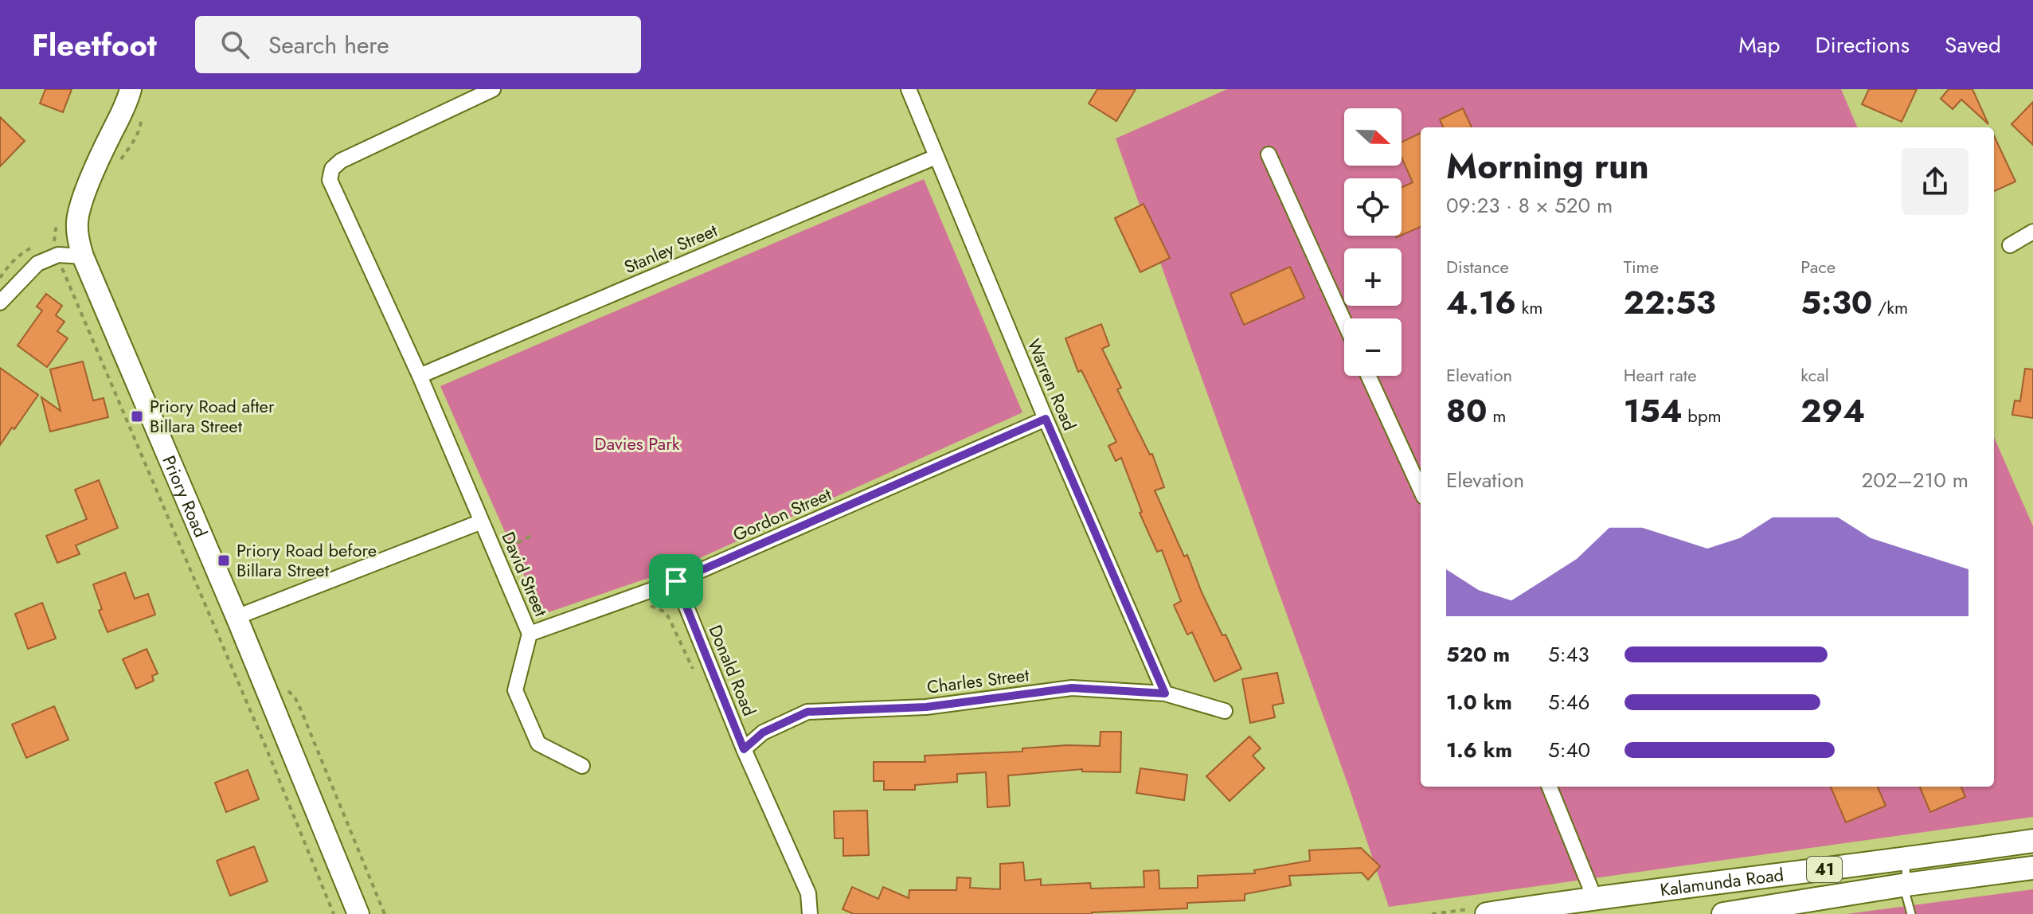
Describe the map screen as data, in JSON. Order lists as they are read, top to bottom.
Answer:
{
  "streets": {
    "main road": ["41", "Kalamunda Road"],
    "street": [
      "Stanley Street",
      "Warren Road",
      "Priory Road",
      "Gordon Street",
      "David Street",
      "Donald Road",
      "Charles Street"
    ]
  },
  "crossings": [
    ["Stanley Street", "Warren Road"],
    ["Stanley Street", "David Street"],
    ["Warren Road", "Gordon Street"],
    ["Warren Road", "Charles Street"],
    ["Gordon Street", "David Street"],
    ["Gordon Street", "Donald Road"],
    ["Donald Road", "Charles Street"]
  ],
  "parks": ["Davies Park"],
  "places": {
    "transit": ["Priory Road after Billara Street", "Priory Road before Billara Street"]
  },
  "north": "right",
  "page": {
    "header": "Fleetfoot",
    "search": "Search here",
    "nav": ["Map", "Directions", "Saved"],
    "map_buttons": ["+", "−"],
    "heading": ["Morning run", "09:23 · 8 × 520 m"],
    "stats": [
      ["Distance", "4.16 km"],
      ["Time", "22:53"],
      ["Pace", "5:30 /km"],
      ["Elevation", "80 m"],
      ["Heart rate", "154 bpm"],
      ["kcal", "294"]
    ],
    "chart": ["Elevation", "202–210 m"],
    "list": [
      {
        "name": "520 m",
        "note": "5:43"
      },
      {
        "name": "1.0 km",
        "note": "5:46"
      },
      {
        "name": "1.6 km",
        "note": "5:40"
      }
    ]
  }
}
